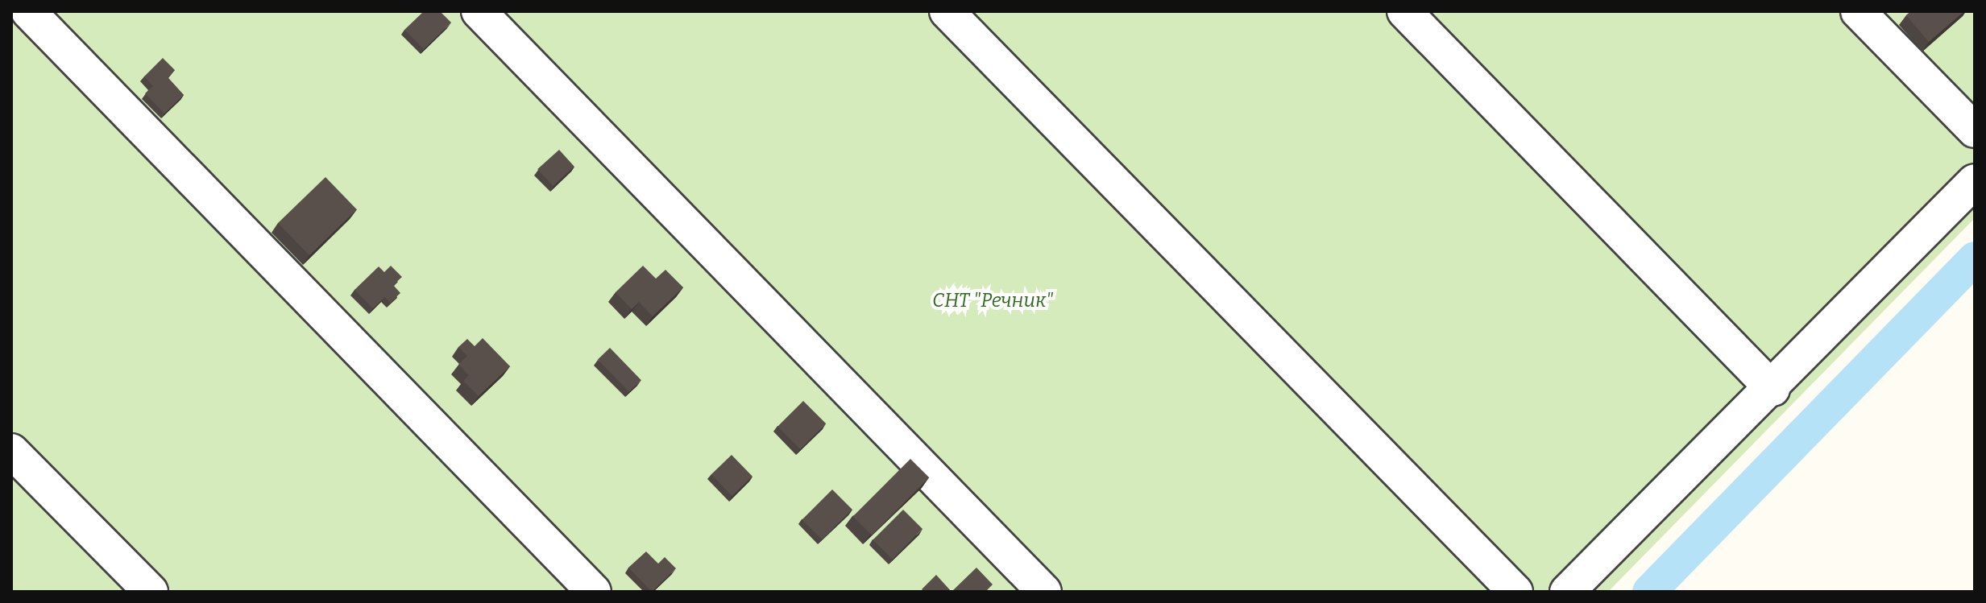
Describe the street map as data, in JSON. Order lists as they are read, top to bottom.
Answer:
{
  "parks": ["СНТ \"Речник\""]
}
